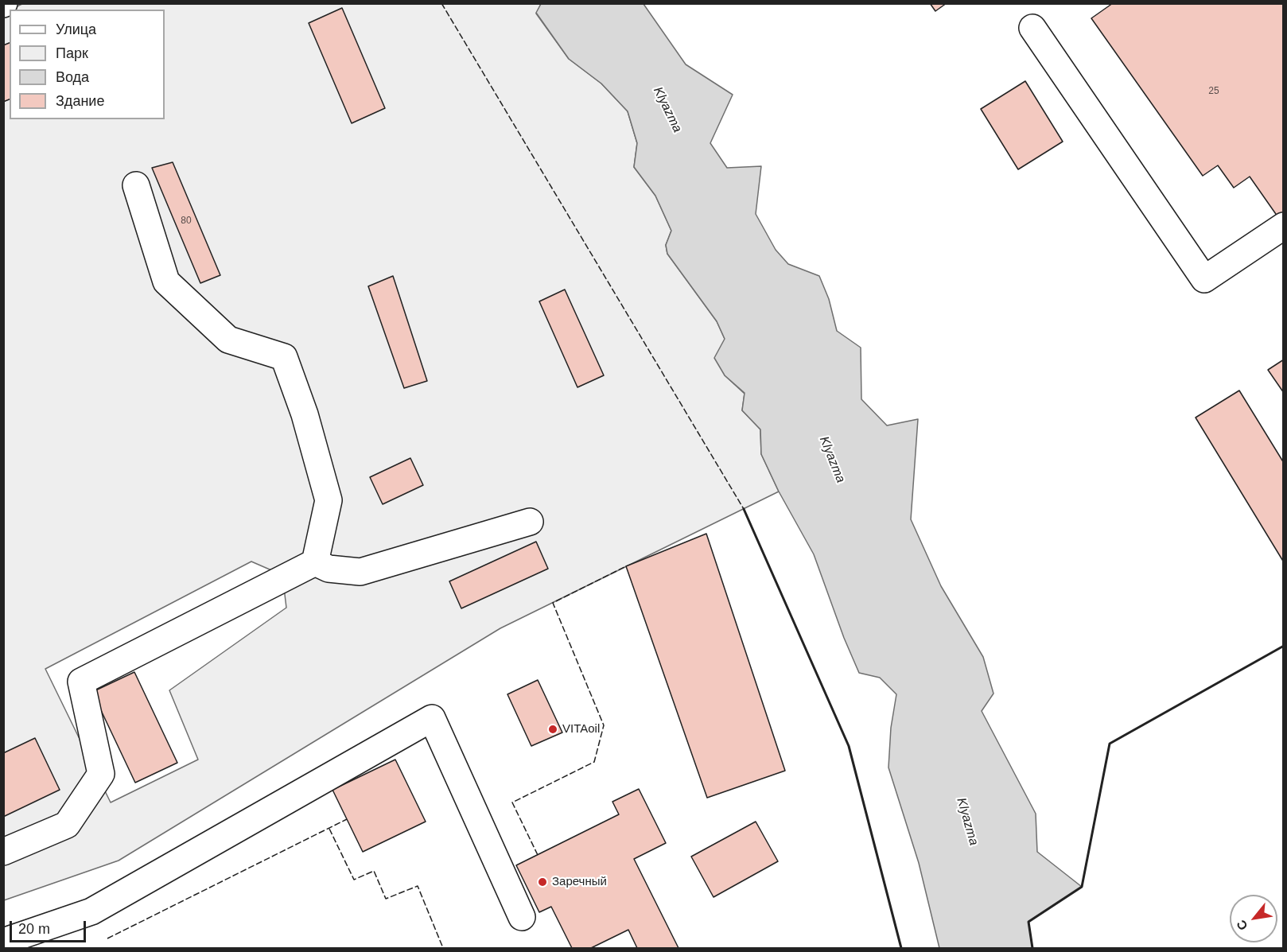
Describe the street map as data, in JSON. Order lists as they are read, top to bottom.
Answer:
{
  "water": ["Klyazma"],
  "places": ["VITAoil", "Заречный"],
  "house_numbers": ["25", "80"],
  "legend": [
    "Улица",
    "Парк",
    "Вода",
    "Здание"
  ],
  "scale_bar": "20 m",
  "north": "bottom left"
}
